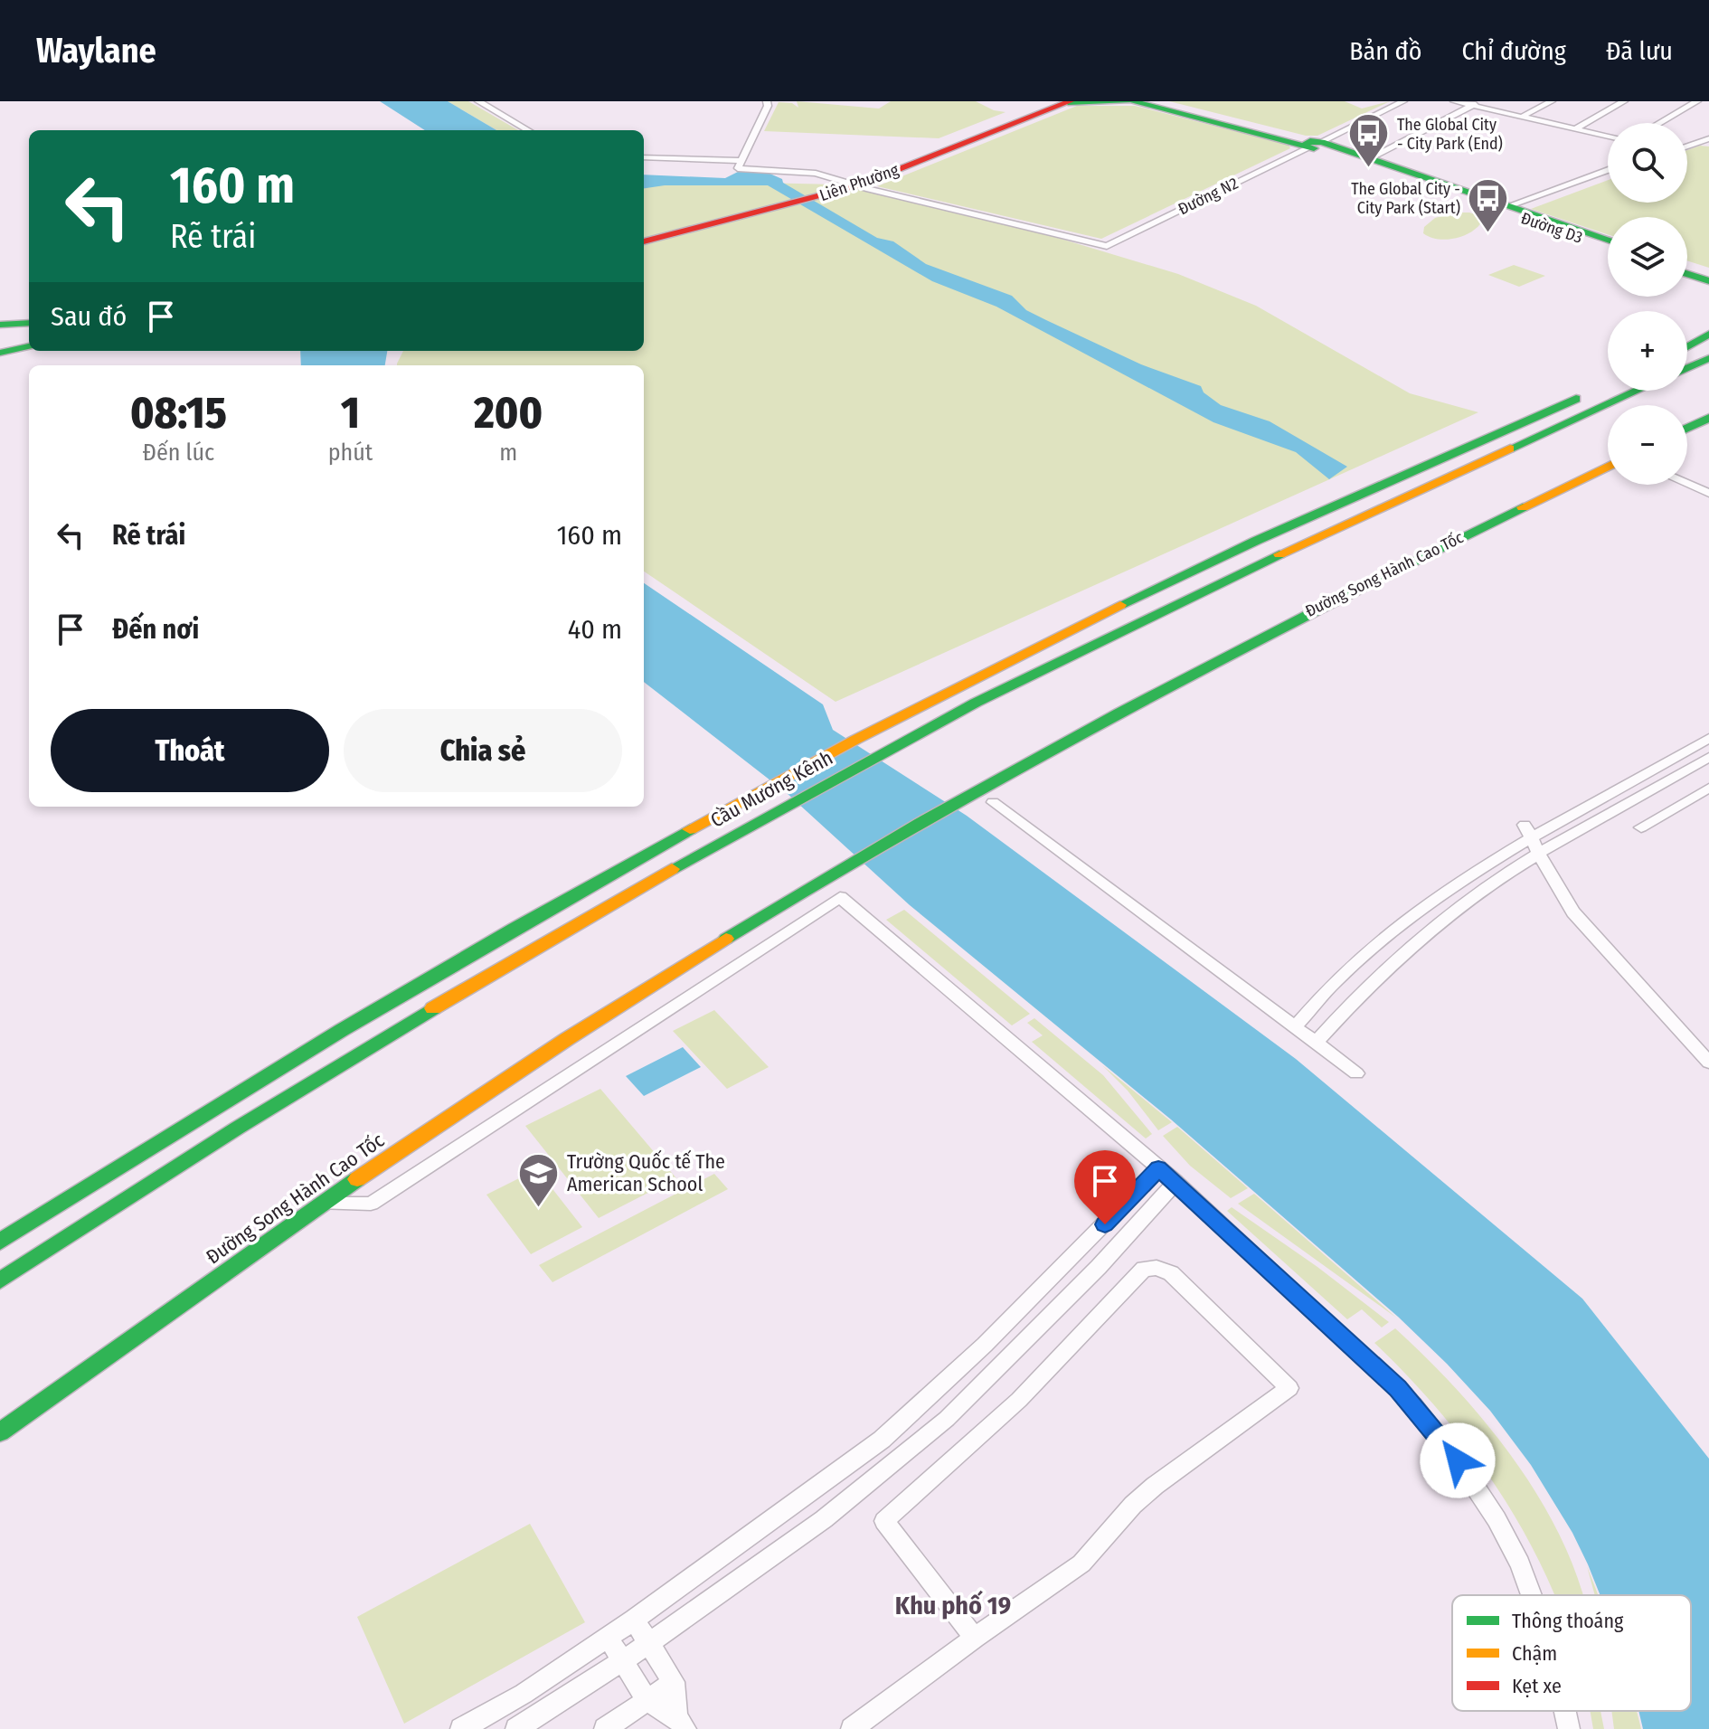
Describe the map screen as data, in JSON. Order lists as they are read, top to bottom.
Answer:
{
  "streets": {
    "main road": [
      "Liên Phường",
      "Đường D3",
      "Đường Song Hành Cao Tốc",
      "Cầu Mương Kênh"
    ],
    "street": ["Đường N2"]
  },
  "crossings": [
    ["Liên Phường", "Đường N2"],
    ["Đường N2", "Đường D3"]
  ],
  "districts": ["Khu phố 19"],
  "places": {
    "bus stop": ["The Global City - City Park (End)", "The Global City - City Park (Start)"],
    "school or university": ["Trường Quốc tế The American School"]
  },
  "legend": ["Thông thoáng", "Chậm", "Kẹt xe"],
  "page": {
    "header": "Waylane",
    "nav": ["Bản đồ", "Chỉ đường", "Đã lưu"],
    "map_buttons": ["+", "−"],
    "turn": ["160 m", "Rẽ trái"],
    "then": "Sau đó",
    "eta": [
      "08:15",
      "Đến lúc",
      "1",
      "phút",
      "200",
      "m"
    ],
    "list": [
      {
        "name": "Rẽ trái",
        "value": "160 m"
      },
      {
        "name": "Đến nơi",
        "value": "40 m"
      }
    ],
    "buttons": ["Thoát", "Chia sẻ"]
  }
}
